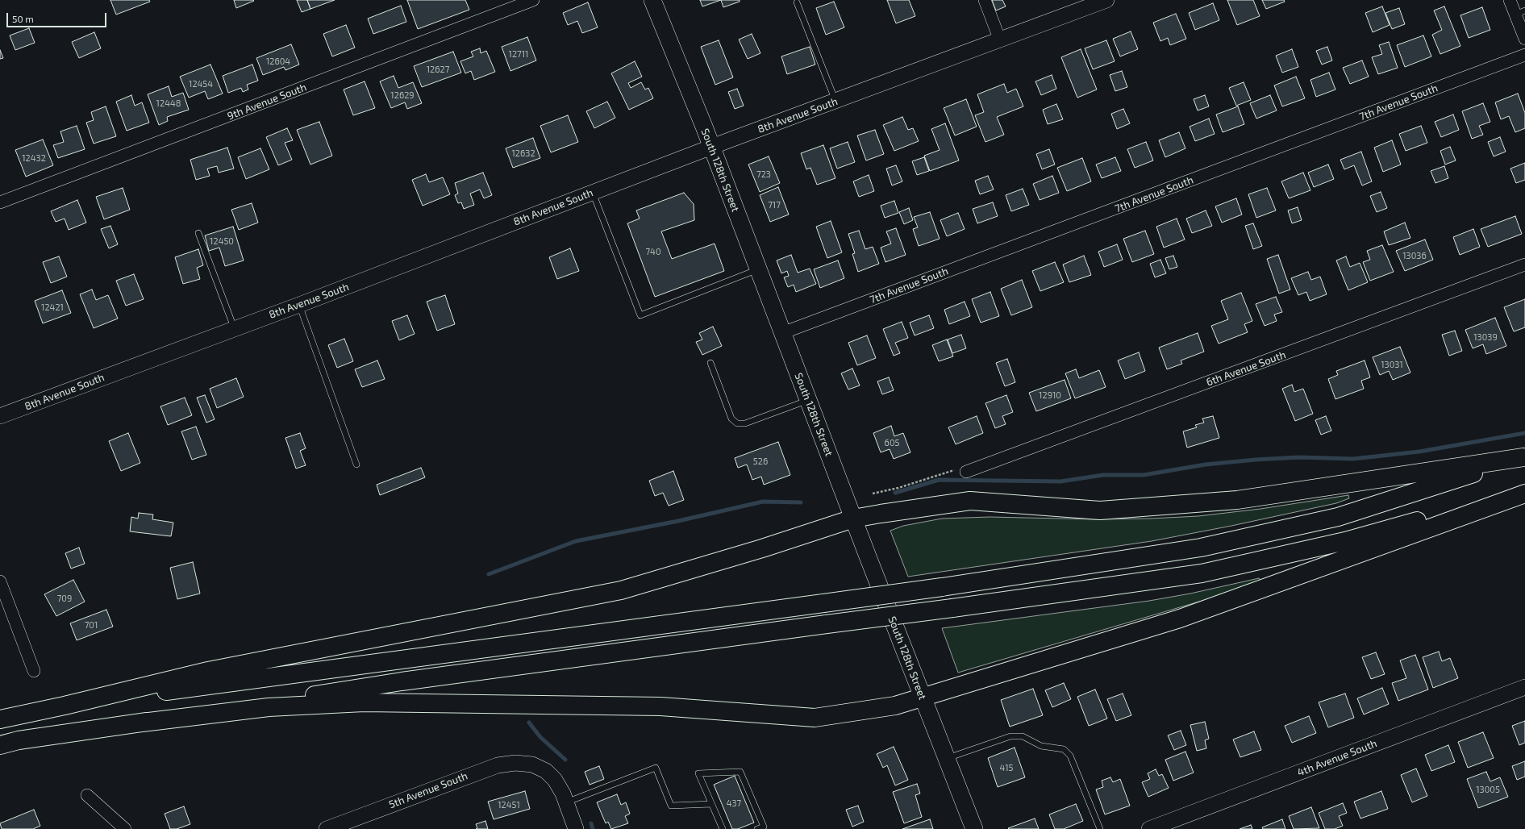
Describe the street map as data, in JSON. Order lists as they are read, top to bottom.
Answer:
{
  "streets": {
    "main road": ["South 128th Street"],
    "street": [
      "9th Avenue South",
      "7th Avenue South",
      "8th Avenue South",
      "6th Avenue South",
      "4th Avenue South",
      "5th Avenue South"
    ]
  },
  "crossings": [
    ["7th Avenue South", "South 128th Street"],
    ["8th Avenue South", "South 128th Street"]
  ],
  "house_numbers": [
    "12711",
    "12604",
    "12627",
    "12454",
    "12629",
    "12448",
    "12632",
    "12432",
    "723",
    "717",
    "12450",
    "740",
    "13036",
    "12421",
    "13039",
    "13031",
    "12910",
    "605",
    "526",
    "709",
    "701",
    "415",
    "13005",
    "437",
    "12451"
  ],
  "scale_bar": "50 m"
}
